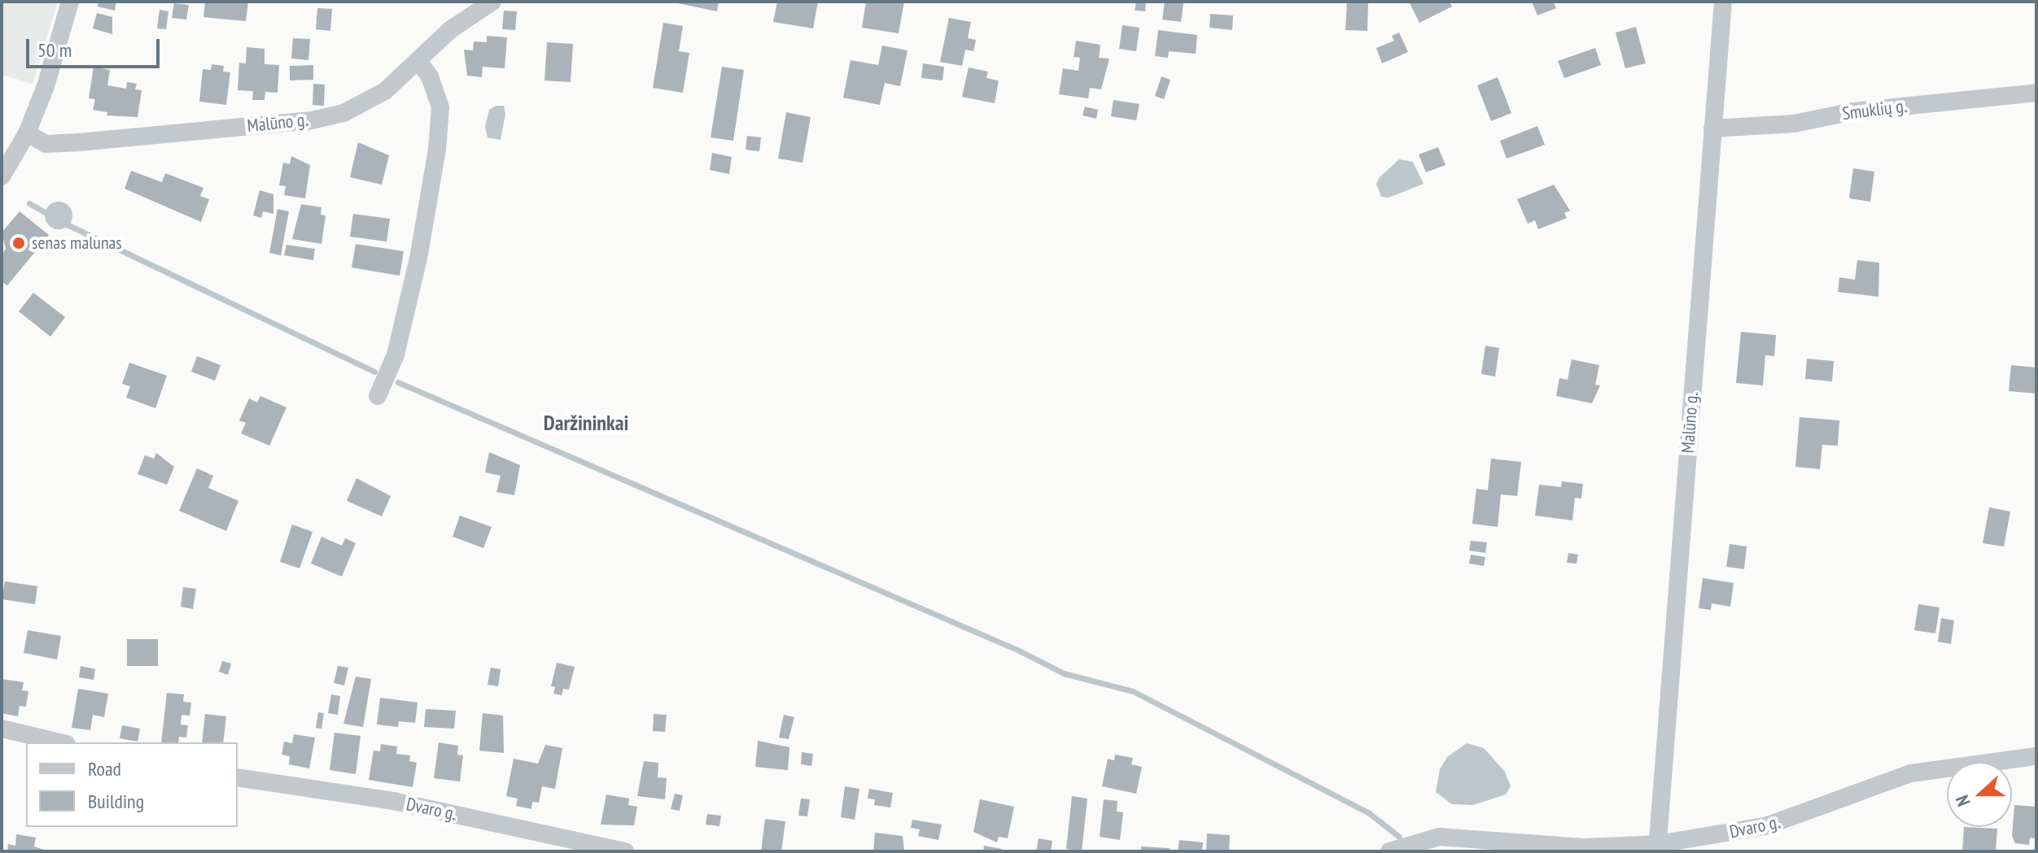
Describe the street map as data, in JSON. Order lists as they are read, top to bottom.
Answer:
{
  "streets": {
    "street": ["Smuklių g.", "Malūno g.", "Dvaro g."]
  },
  "crossings": [
    ["Smuklių g.", "Malūno g."],
    ["Malūno g.", "Dvaro g."]
  ],
  "districts": ["Daržininkai"],
  "places": ["senas malunas"],
  "legend": ["Road", "Building"],
  "scale_bar": "50 m",
  "north": "left"
}
